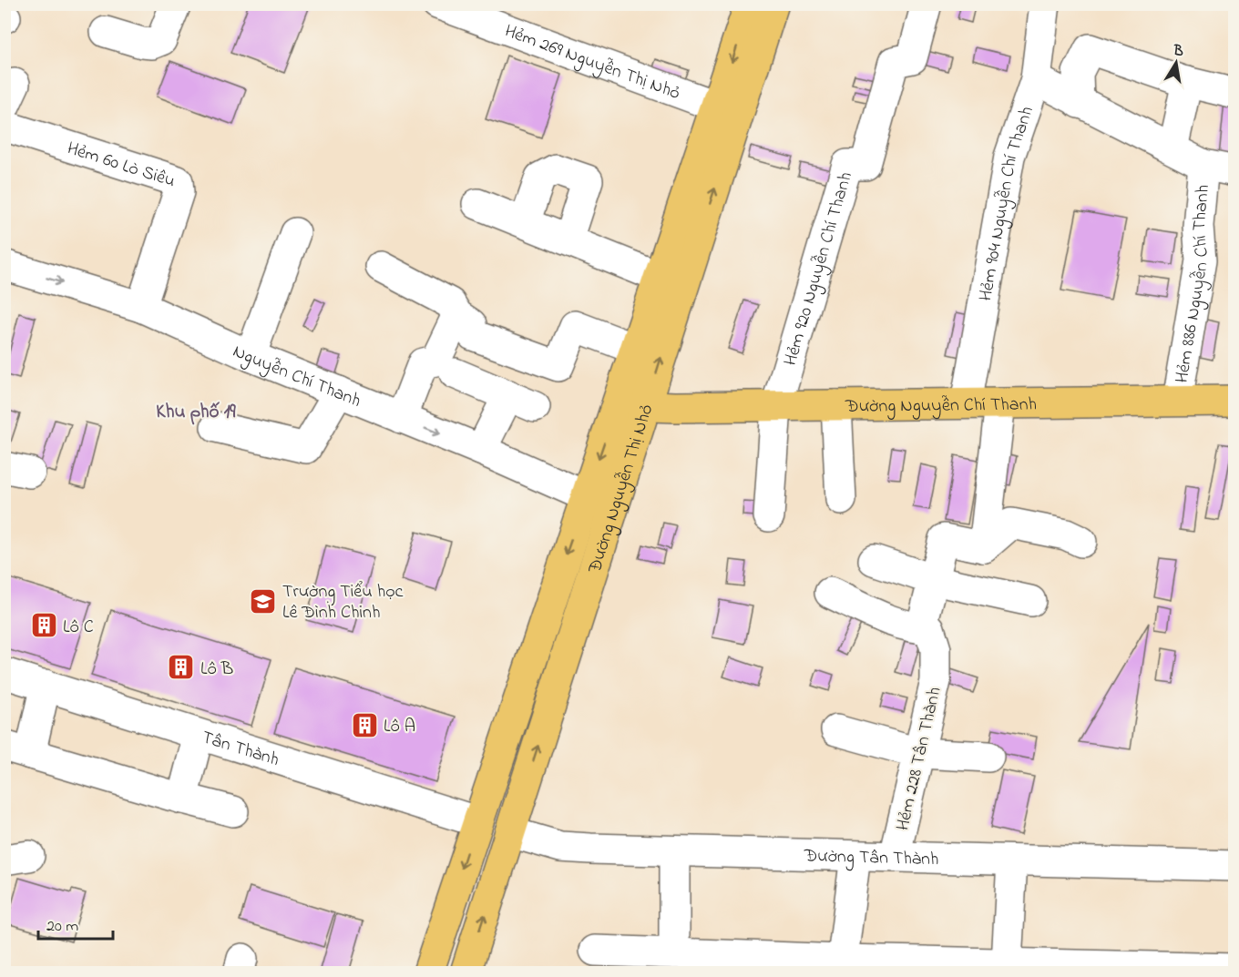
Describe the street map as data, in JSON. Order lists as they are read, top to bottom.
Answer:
{
  "streets": {
    "main road": ["Đường Nguyễn Chí Thanh", "Đường Nguyễn Thị Nhỏ"],
    "street": [
      "Hẻm 269 Nguyễn Thị Nhỏ",
      "Hẻm 60 Lò Siêu",
      "Hẻm 904 Nguyễn Chí Thanh",
      "Hẻm 920 Nguyễn Chí Thanh",
      "Hẻm 886 Nguyễn Chí Thanh",
      "Nguyễn Chí Thanh",
      "Tân Thành",
      "Hẻm 228 Tân Thành",
      "Đường Tân Thành"
    ]
  },
  "crossings": [
    ["Hẻm 269 Nguyễn Thị Nhỏ", "Đường Nguyễn Thị Nhỏ"],
    ["Hẻm 60 Lò Siêu", "Nguyễn Chí Thanh"],
    ["Hẻm 904 Nguyễn Chí Thanh", "Đường Nguyễn Chí Thanh"],
    ["Hẻm 920 Nguyễn Chí Thanh", "Đường Nguyễn Chí Thanh"],
    ["Hẻm 886 Nguyễn Chí Thanh", "Đường Nguyễn Chí Thanh"],
    ["Nguyễn Chí Thanh", "Đường Nguyễn Thị Nhỏ"],
    ["Đường Nguyễn Chí Thanh", "Đường Nguyễn Thị Nhỏ"],
    ["Đường Nguyễn Thị Nhỏ", "Tân Thành"],
    ["Đường Nguyễn Thị Nhỏ", "Đường Tân Thành"],
    ["Hẻm 228 Tân Thành", "Đường Tân Thành"]
  ],
  "districts": ["Khu phố 19"],
  "places": {
    "school or university": ["Trường Tiểu học Lê Đình Chinh"],
    "building": ["Lô C", "Lô B", "Lô A"]
  },
  "scale_bar": "20 m",
  "north": "top"
}
